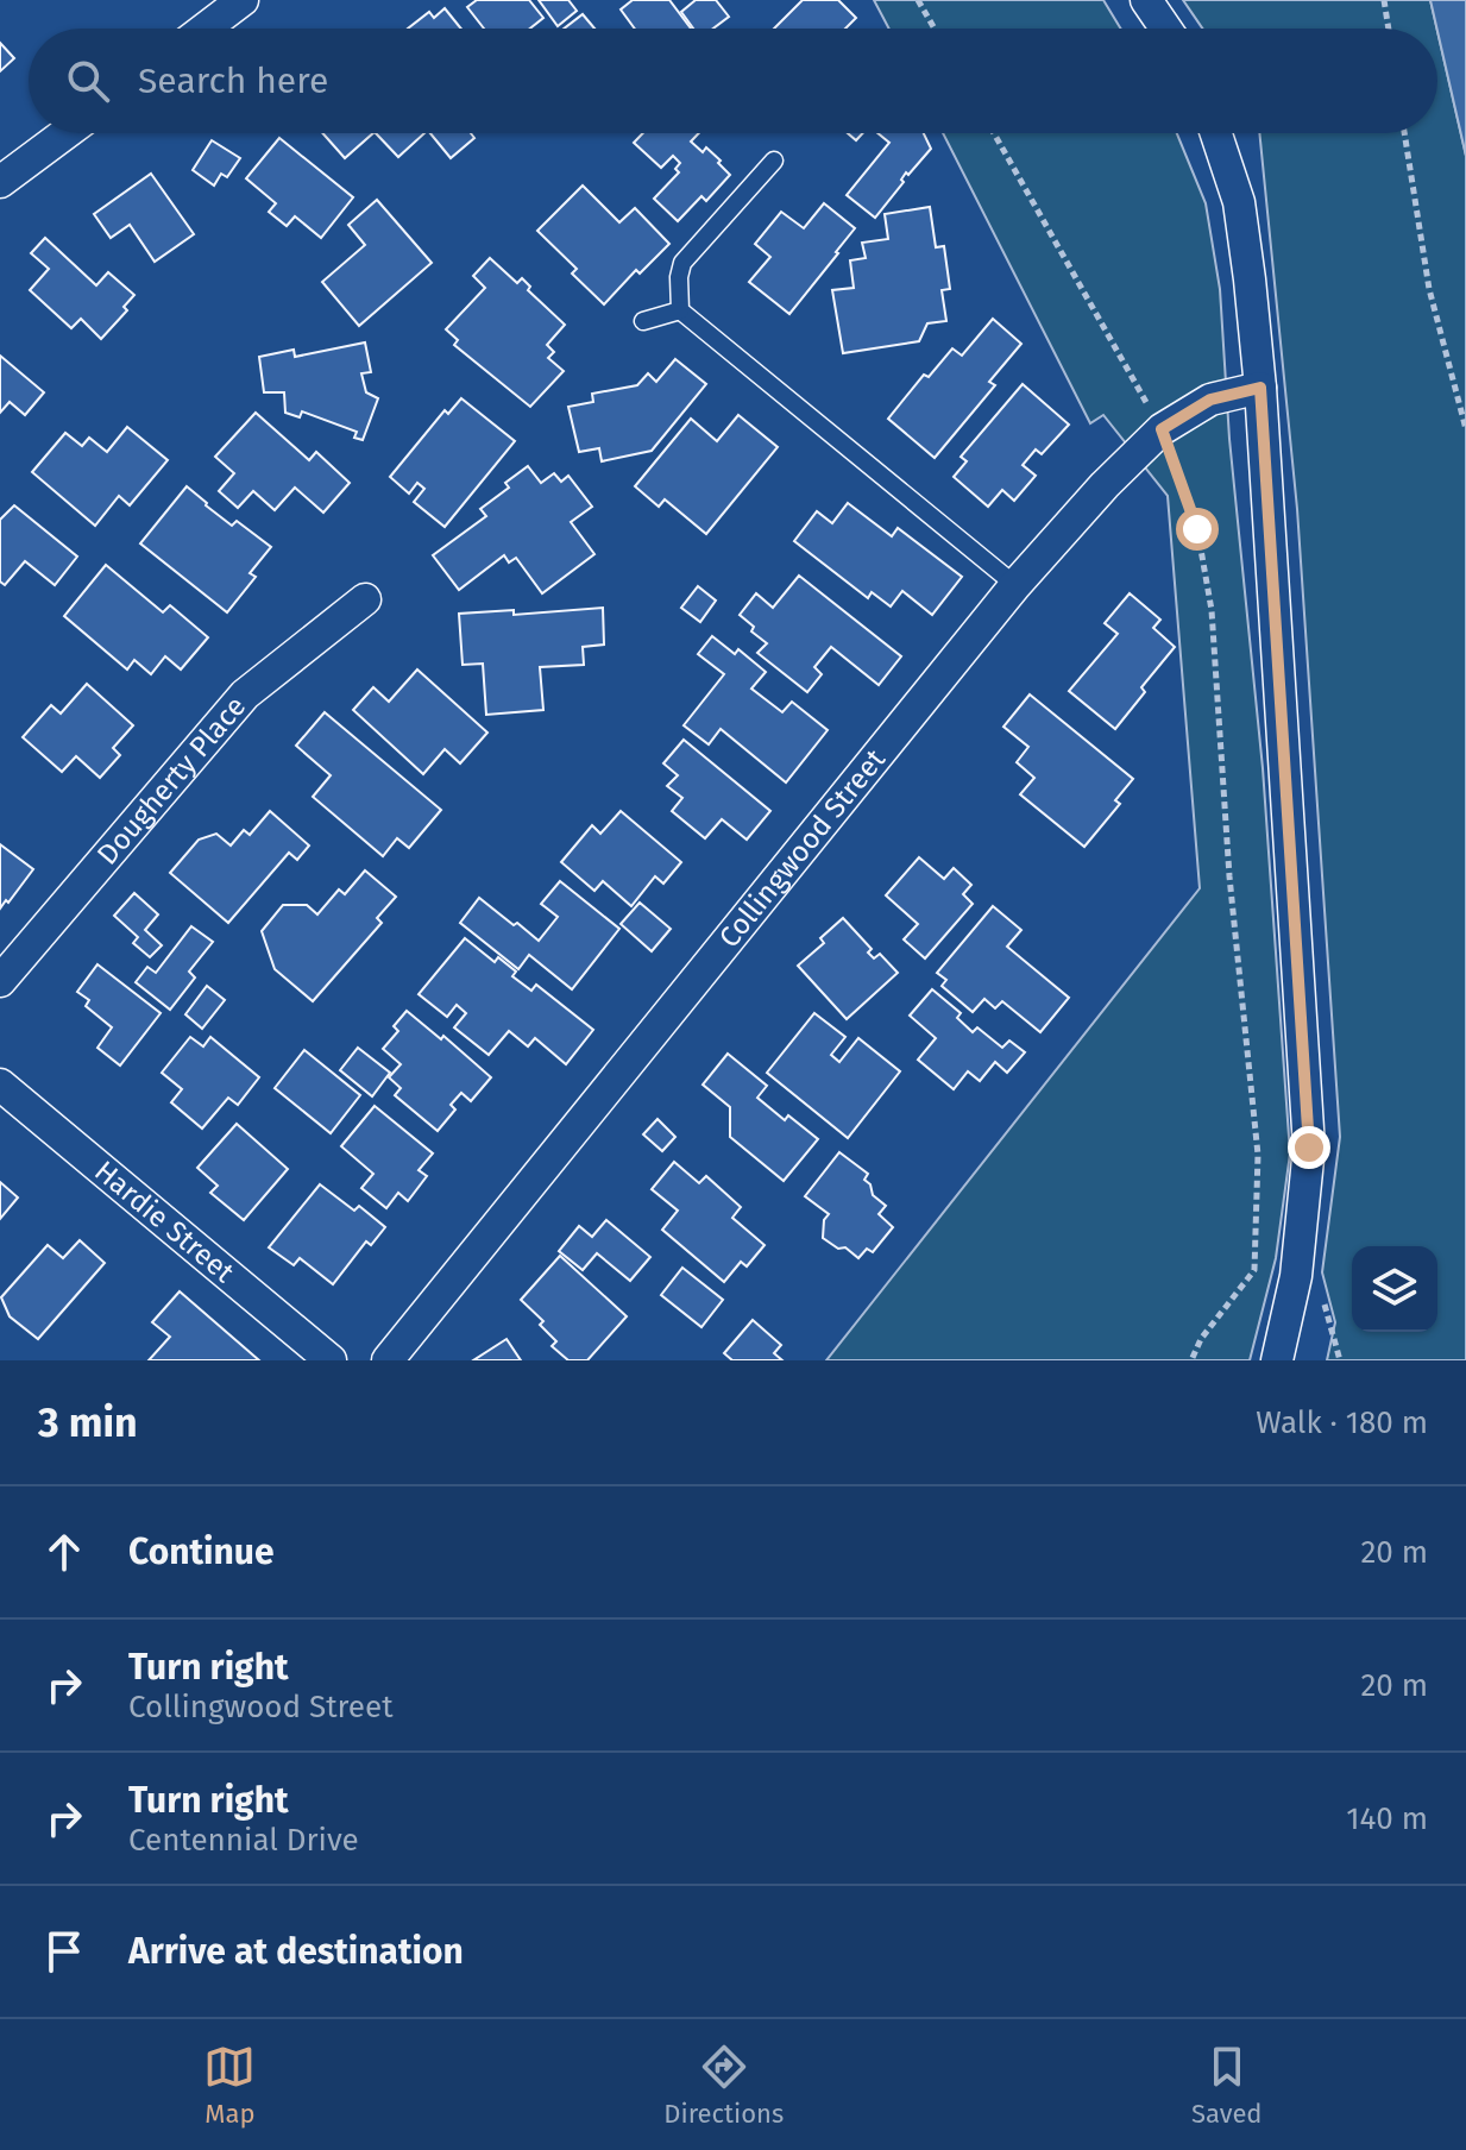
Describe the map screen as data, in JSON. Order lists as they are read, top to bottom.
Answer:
{
  "streets": {
    "street": ["Dougherty Place", "Collingwood Street", "Hardie Street"]
  },
  "page": {
    "search": "Search here",
    "heading": ["3 min", "Walk · 180 m"],
    "list": [
      ["Continue", "20 m"],
      ["Turn right", "Collingwood Street", "20 m"],
      ["Turn right", "Centennial Drive", "140 m"],
      "Arrive at destination"
    ],
    "nav": ["Map", "Directions", "Saved"]
  }
}
